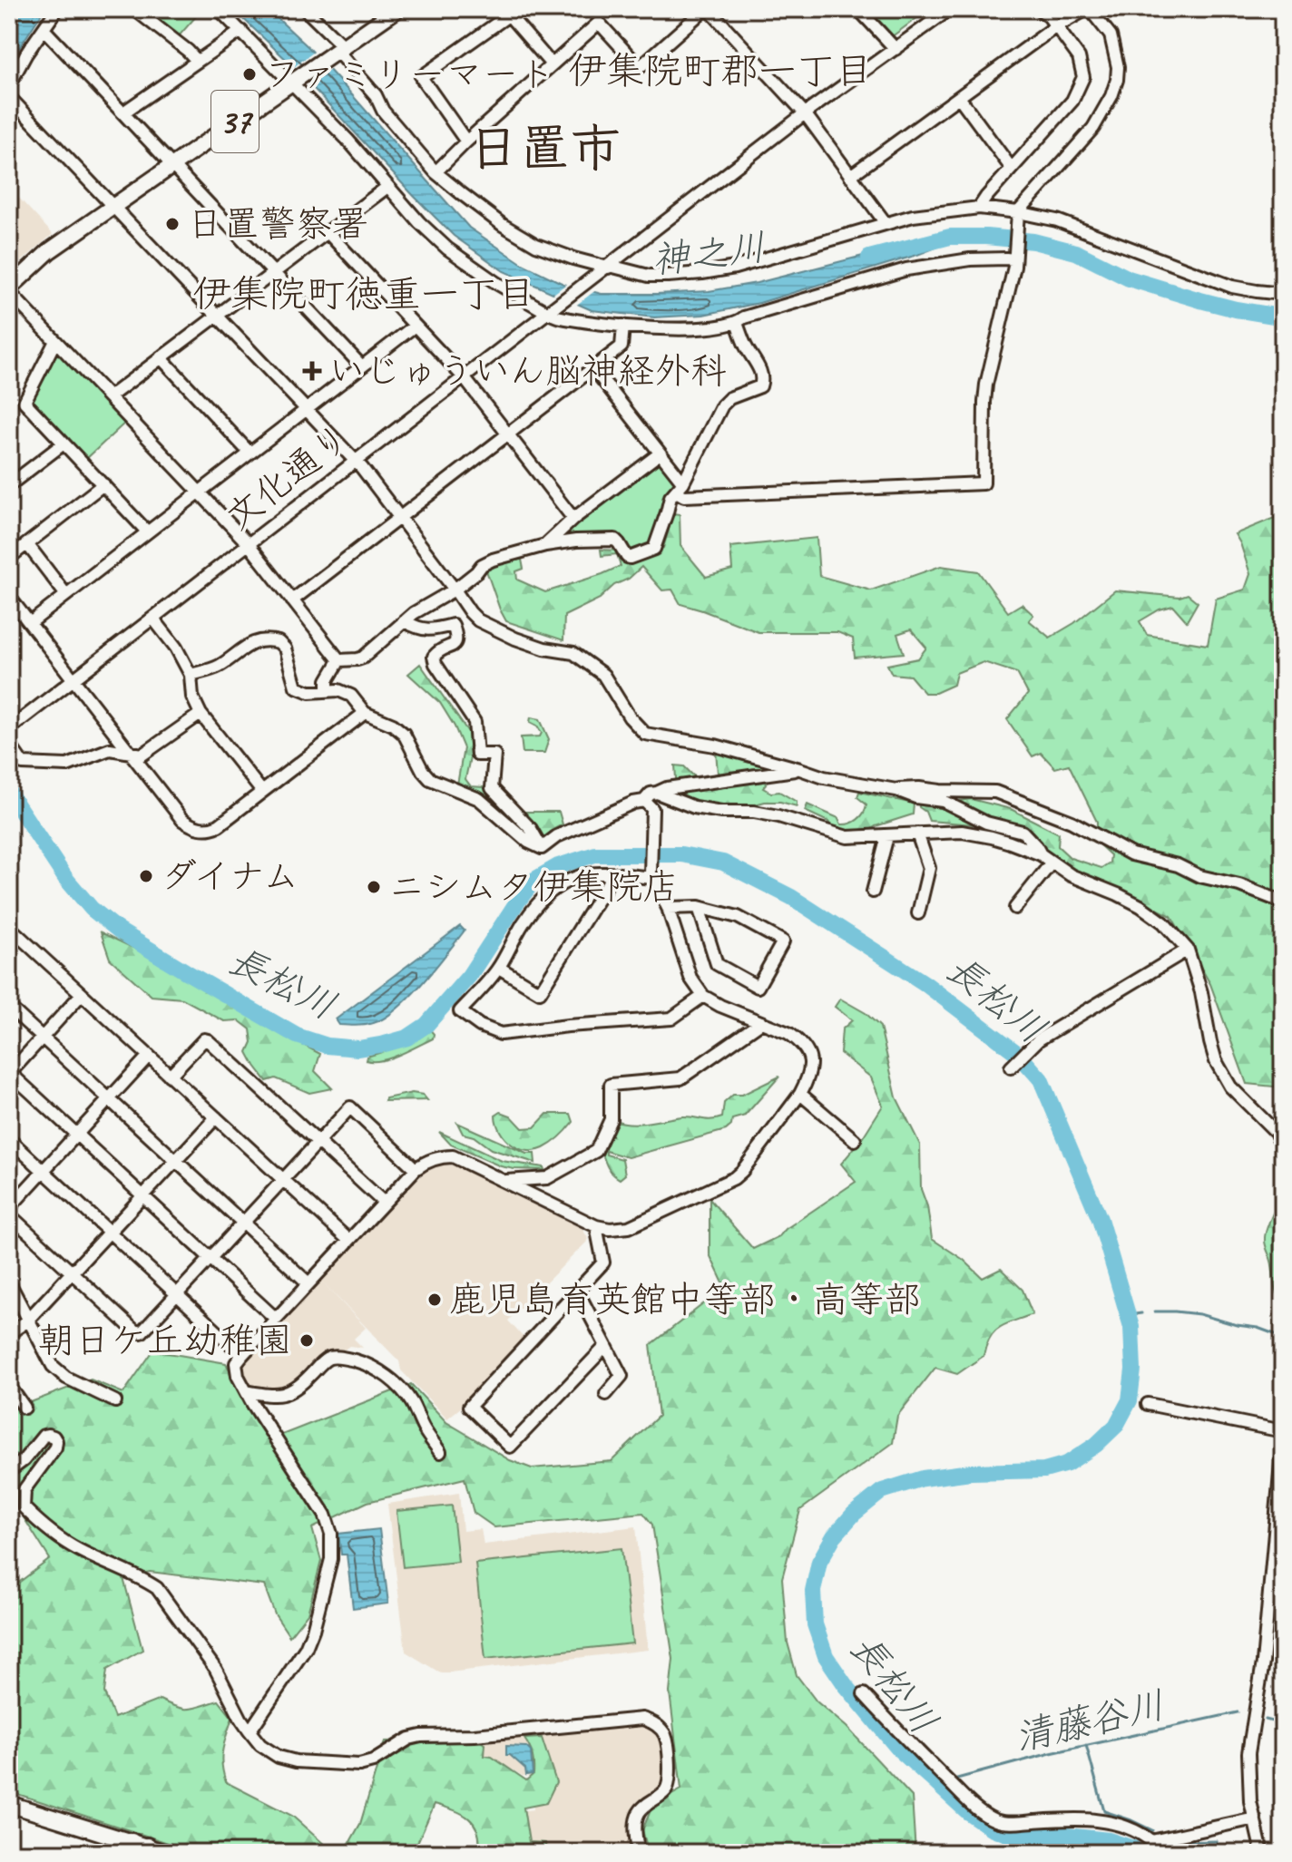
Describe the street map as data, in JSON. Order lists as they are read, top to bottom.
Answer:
{
  "streets": {
    "main road": ["37"],
    "street": ["文化通り"]
  },
  "districts": ["伊集院町郡一丁目", "日置市", "伊集院町徳重一丁目"],
  "water": ["神之川", "長松川", "清藤谷川"],
  "places": {
    "other": [
      "ファミリーマート",
      "日置警察署",
      "ダイナム",
      "ニシムタ伊集院店",
      "鹿児島育英館中等部・高等部",
      "朝日ケ丘幼稚園"
    ],
    "health": ["いじゅういん脳神経外科"]
  }
}
